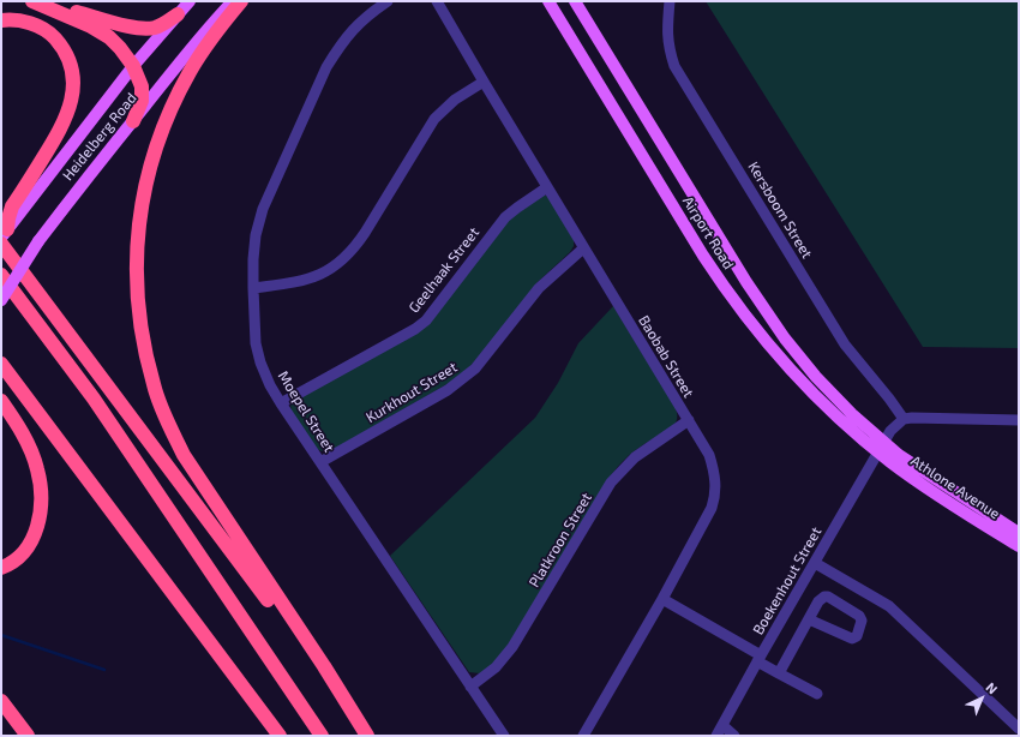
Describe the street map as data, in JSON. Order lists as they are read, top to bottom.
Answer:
{
  "streets": {
    "main road": ["Heidelberg Road", "Airport Road", "Athlone Avenue"],
    "street": [
      "Kersboom Street",
      "Geelhaak Street",
      "Baobab Street",
      "Kurkhout Street",
      "Moepel Street",
      "Platkroon Street",
      "Boekenhout Street"
    ]
  },
  "crossings": [
    ["Kersboom Street", "Boekenhout Street"],
    ["Airport Road", "Athlone Avenue"],
    ["Airport Road", "Boekenhout Street"],
    ["Geelhaak Street", "Baobab Street"],
    ["Geelhaak Street", "Moepel Street"],
    ["Baobab Street", "Kurkhout Street"],
    ["Baobab Street", "Platkroon Street"],
    ["Kurkhout Street", "Moepel Street"],
    ["Moepel Street", "Platkroon Street"],
    ["Athlone Avenue", "Boekenhout Street"]
  ],
  "north": "top right"
}
